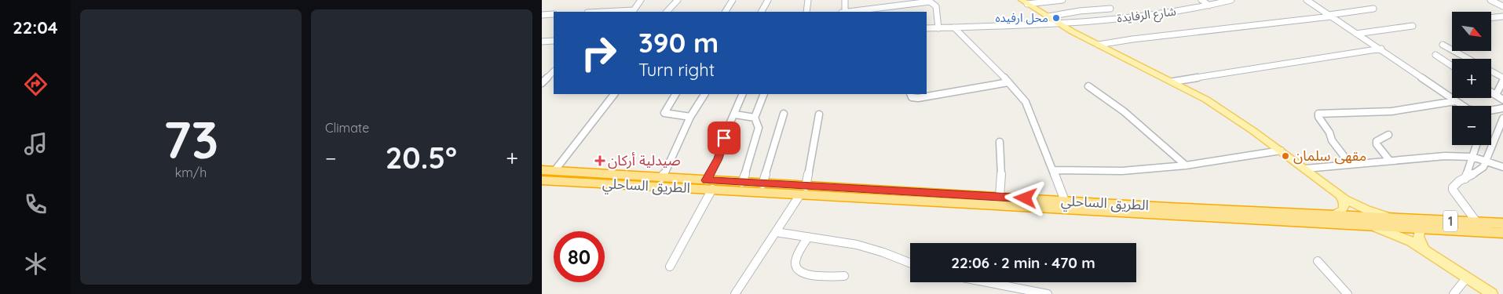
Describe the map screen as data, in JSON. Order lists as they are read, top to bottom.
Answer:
{
  "streets": {
    "highway": ["الطريق الساحلي", "1"],
    "street": ["شارع الرفايدة"]
  },
  "places": {
    "other": ["محل ارفيده", "مقهى سلمان"],
    "health": ["صيدلية أركان"]
  },
  "north": "bottom right",
  "page": {
    "tabs": "22:04",
    "tile": [
      ["73", "km/h"],
      "Climate"
    ],
    "map_buttons": ["+", "−"],
    "turn": ["390 m", "Turn right"],
    "heat": ["−", "20.5°", "+"],
    "limit": "80",
    "trip": "22:06 · 2 min · 470 m"
  }
}
